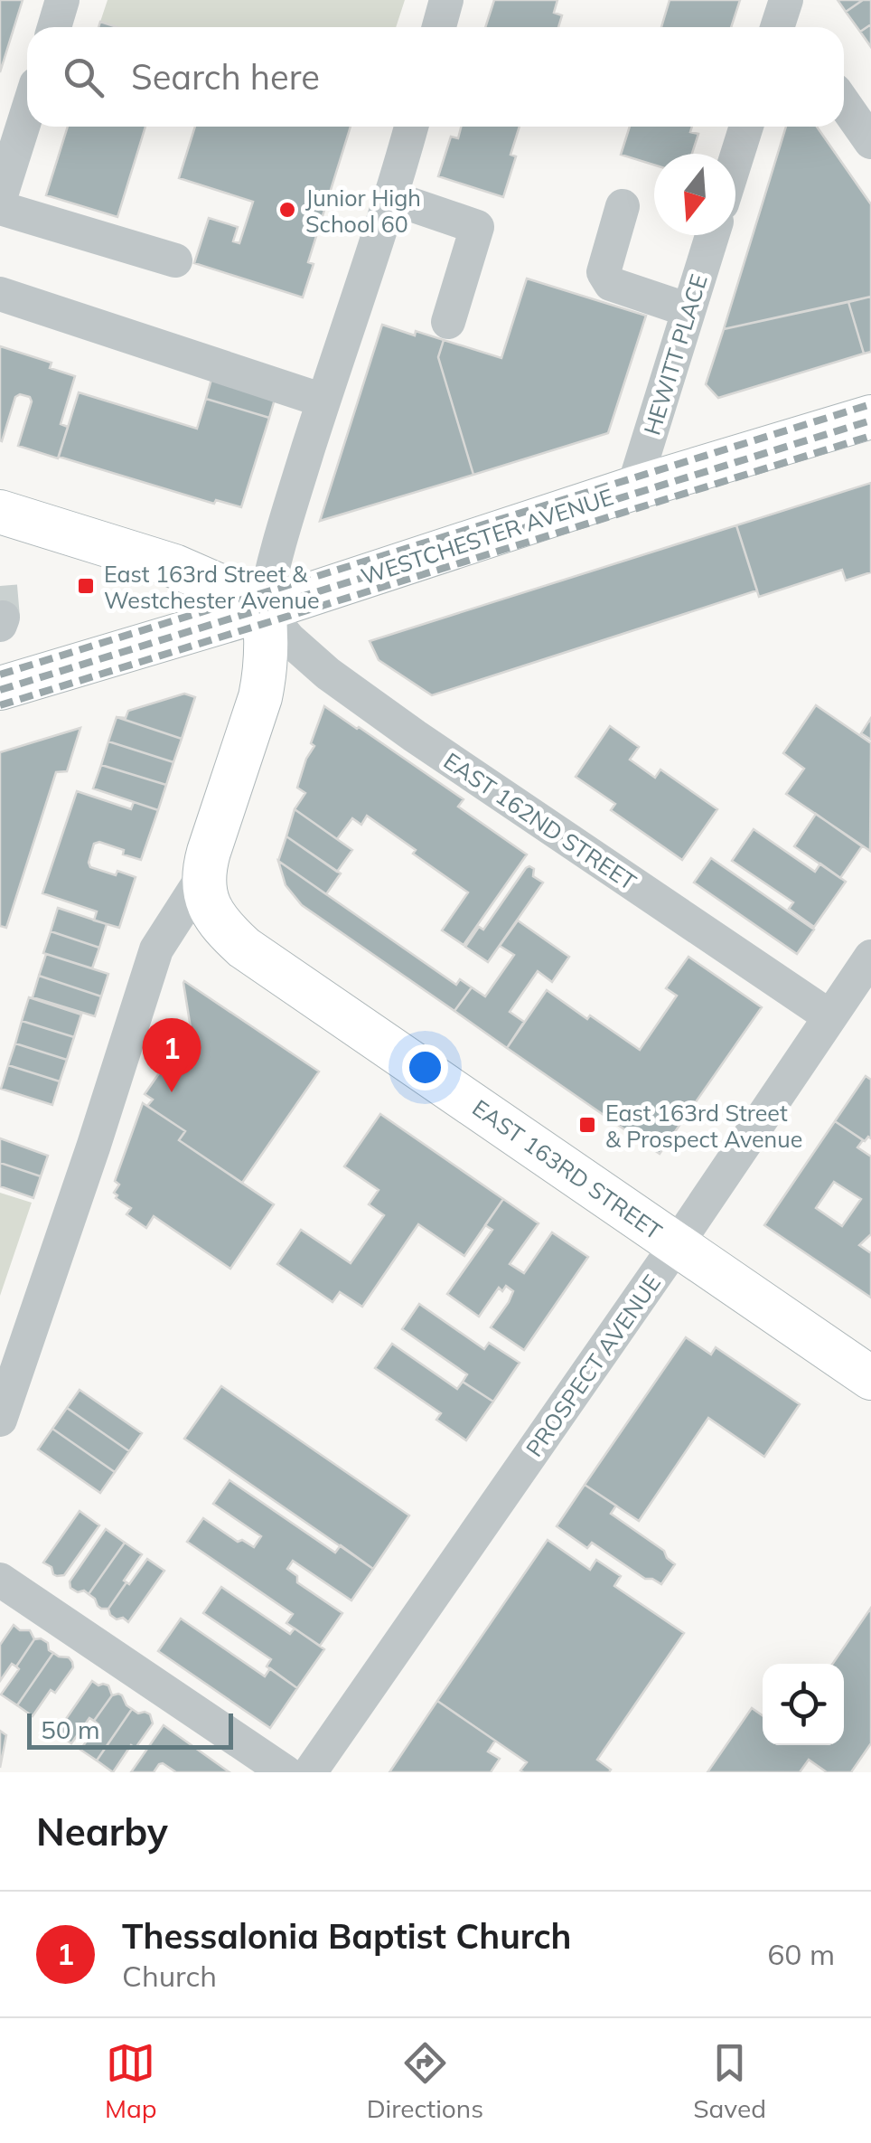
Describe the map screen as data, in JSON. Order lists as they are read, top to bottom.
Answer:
{
  "streets": {
    "main road": ["WESTCHESTER AVENUE", "EAST 163RD STREET"],
    "street": ["HEWITT PLACE", "EAST 162ND STREET", "PROSPECT AVENUE"]
  },
  "crossings": [
    ["HEWITT PLACE", "WESTCHESTER AVENUE"],
    ["WESTCHESTER AVENUE", "EAST 162ND STREET"],
    ["EAST 162ND STREET", "PROSPECT AVENUE"],
    ["EAST 163RD STREET", "PROSPECT AVENUE"]
  ],
  "places": {
    "other": ["Junior High School 60"],
    "transit": ["East 163rd Street & Westchester Avenue", "East 163rd Street & Prospect Avenue"]
  },
  "scale_bar": "50 m",
  "north": "bottom",
  "page": {
    "search": "Search here",
    "pins": "1",
    "scale": "50 m",
    "heading": "Nearby",
    "list": [
      {
        "mark": "1",
        "name": "Thessalonia Baptist Church",
        "note": "Church",
        "value": "60 m"
      }
    ],
    "nav": ["Map", "Directions", "Saved"]
  }
}
